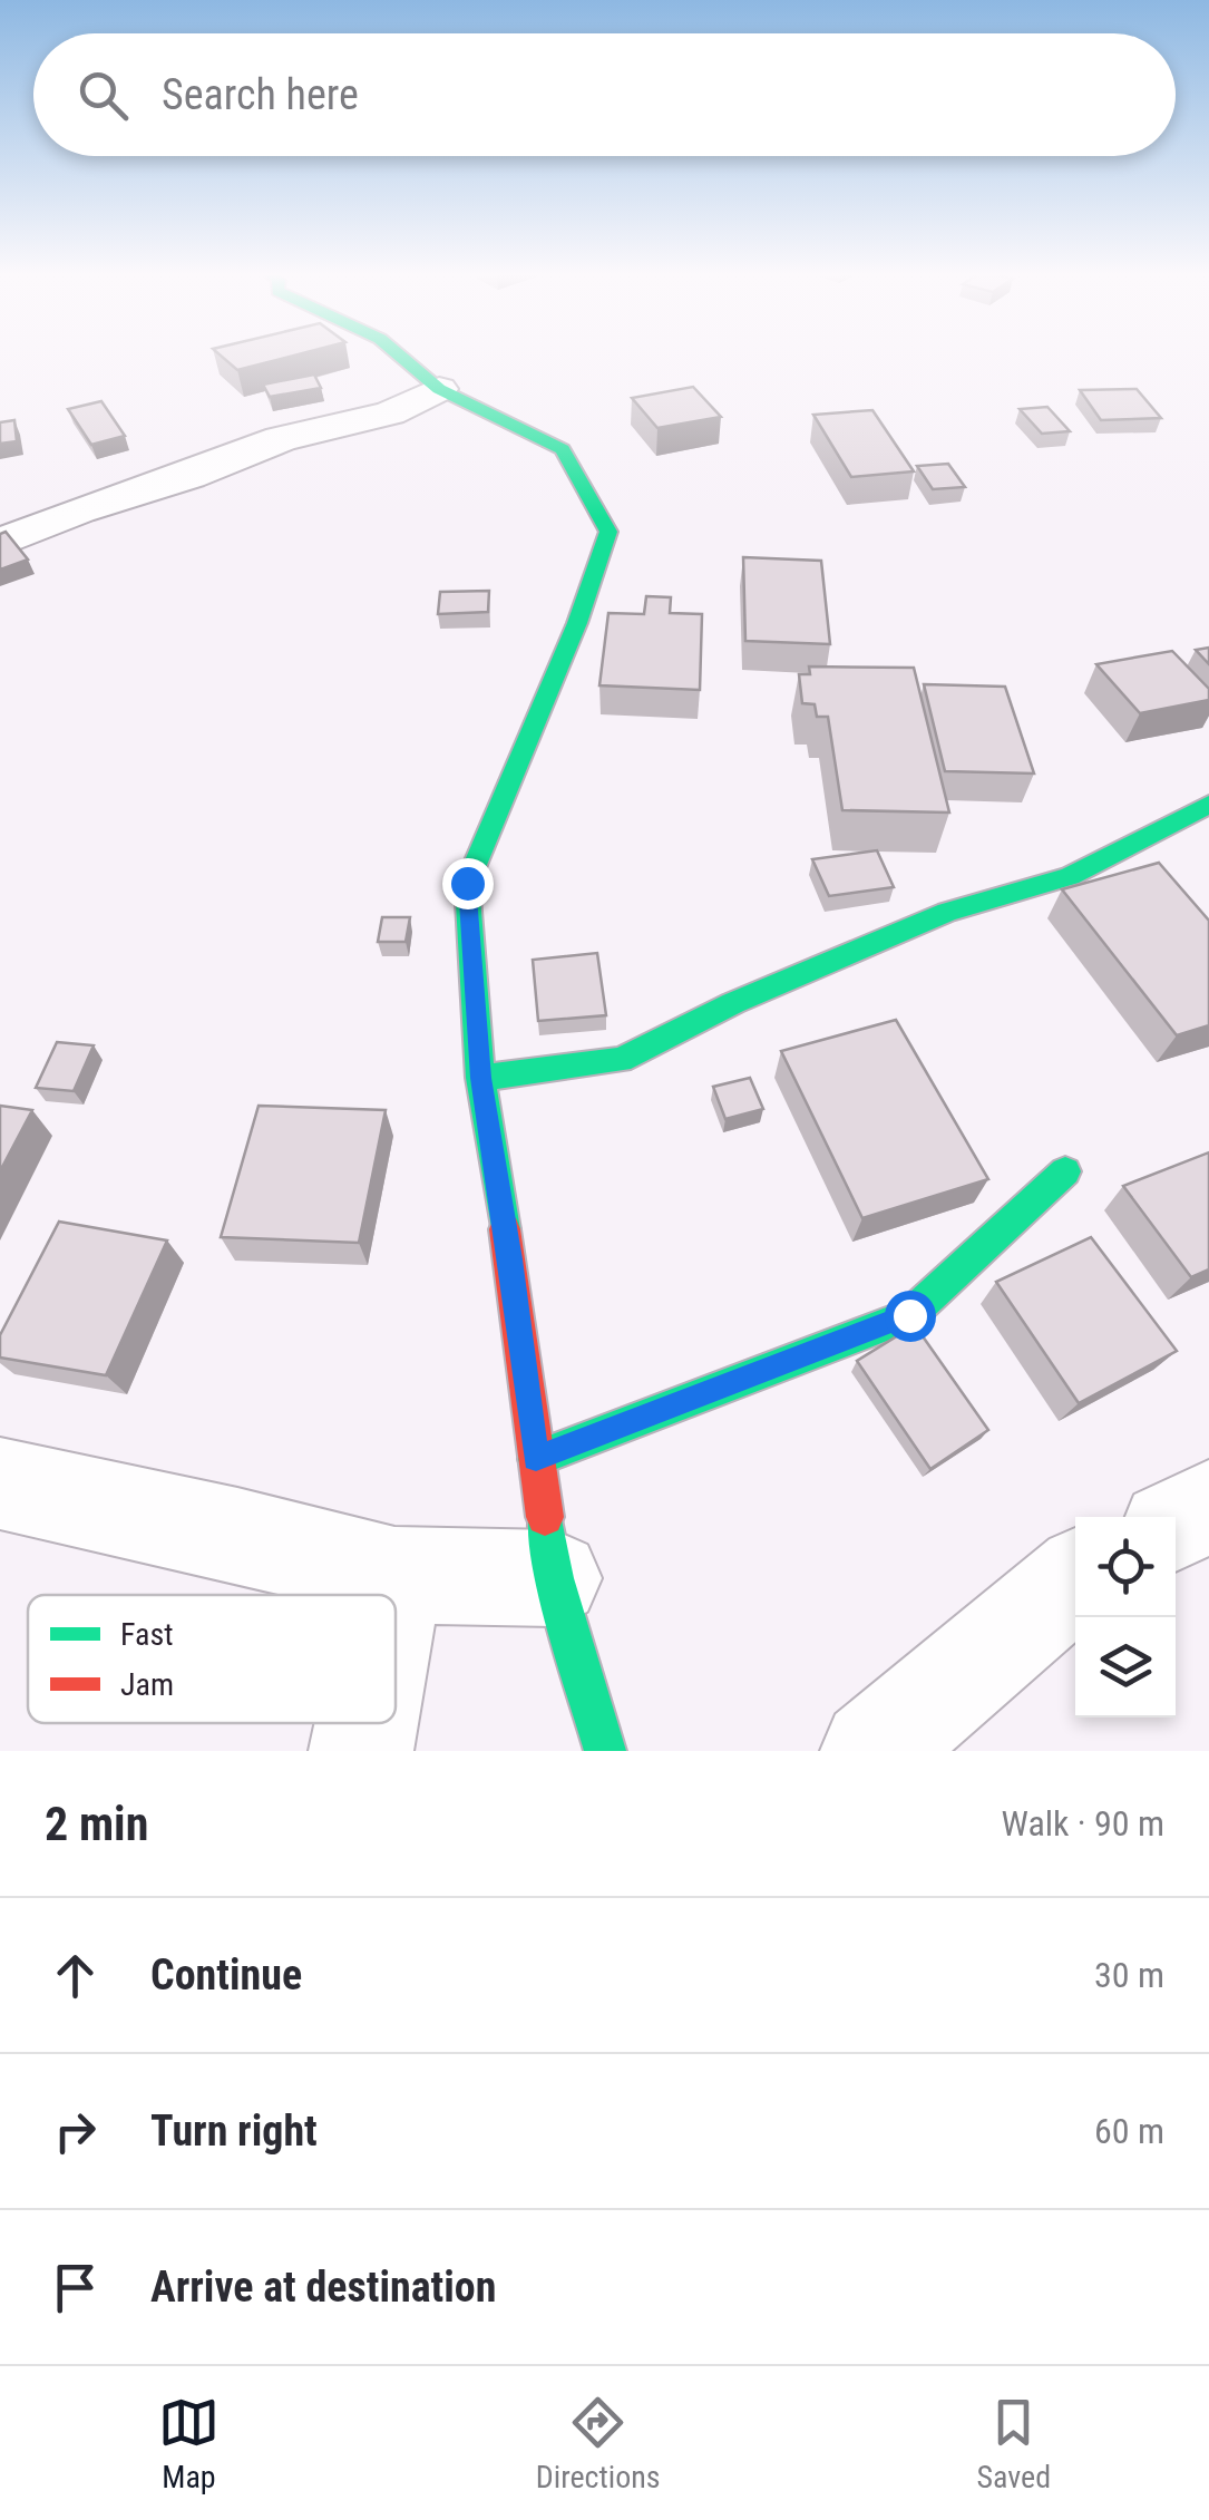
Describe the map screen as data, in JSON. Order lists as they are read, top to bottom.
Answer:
{
  "legend": ["Fast", "Jam"],
  "page": {
    "search": "Search here",
    "heading": ["2 min", "Walk · 90 m"],
    "list": [
      ["Continue", "30 m"],
      ["Turn right", "60 m"],
      "Arrive at destination"
    ],
    "nav": ["Map", "Directions", "Saved"]
  }
}
